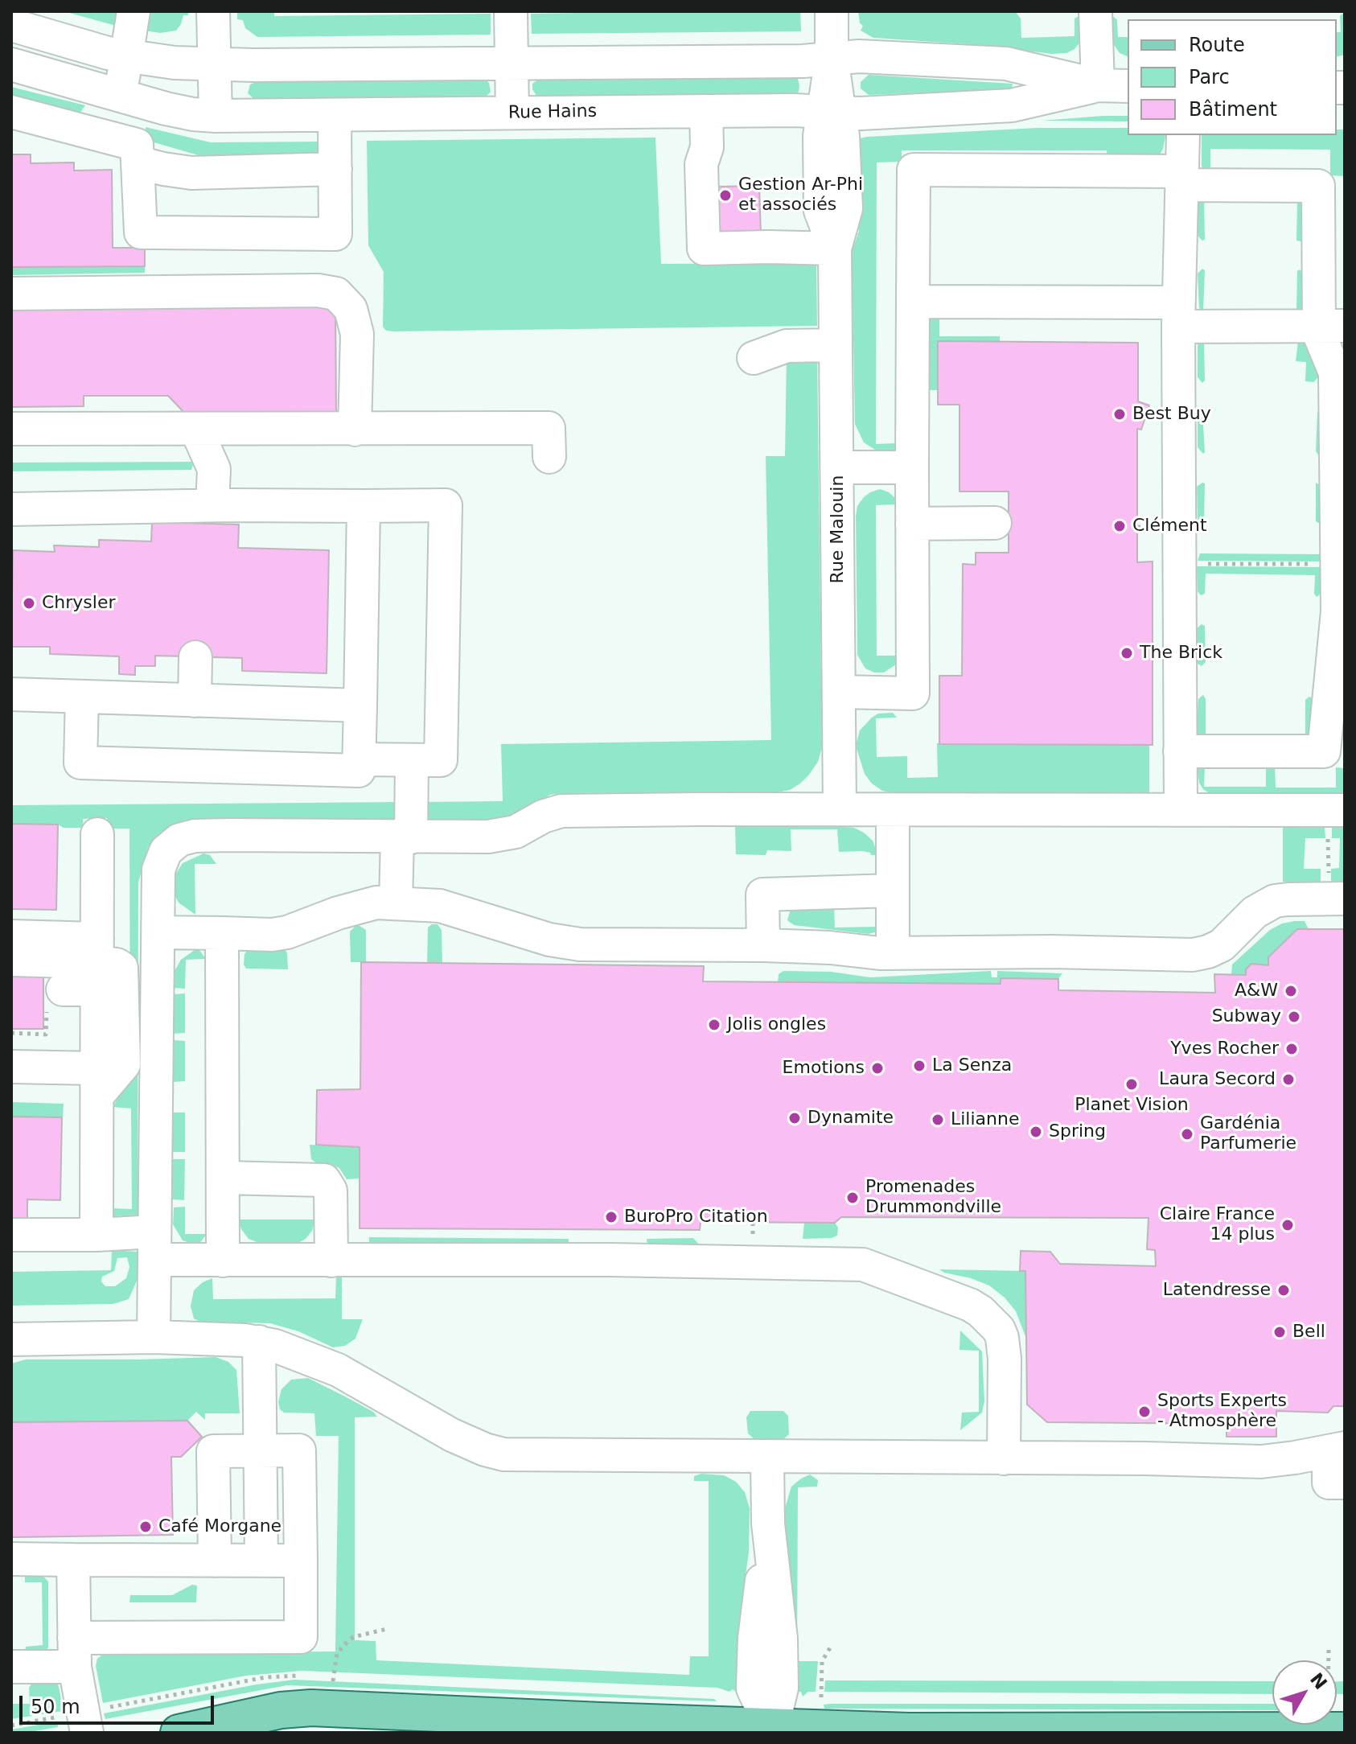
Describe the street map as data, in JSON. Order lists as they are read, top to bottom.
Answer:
{
  "streets": {
    "street": ["Rue Hains", "Rue Malouin"]
  },
  "crossings": [
    ["Rue Hains", "Rue Malouin"]
  ],
  "places": [
    "Gestion Ar-Phi et associés",
    "Best Buy",
    "Clément",
    "Chrysler",
    "The Brick",
    "A&W",
    "Subway",
    "Jolis ongles",
    "Yves Rocher",
    "La Senza",
    "Emotions",
    "Laura Secord",
    "Planet Vision",
    "Dynamite",
    "Lilianne",
    "Spring",
    "Gardénia Parfumerie",
    "Promenades Drummondville",
    "BuroPro Citation",
    "Claire France 14 plus",
    "Latendresse",
    "Bell",
    "Sports Experts - Atmosphère",
    "Café Morgane"
  ],
  "legend": ["Route", "Parc", "Bâtiment"],
  "scale_bar": "50 m",
  "north": "top right"
}
